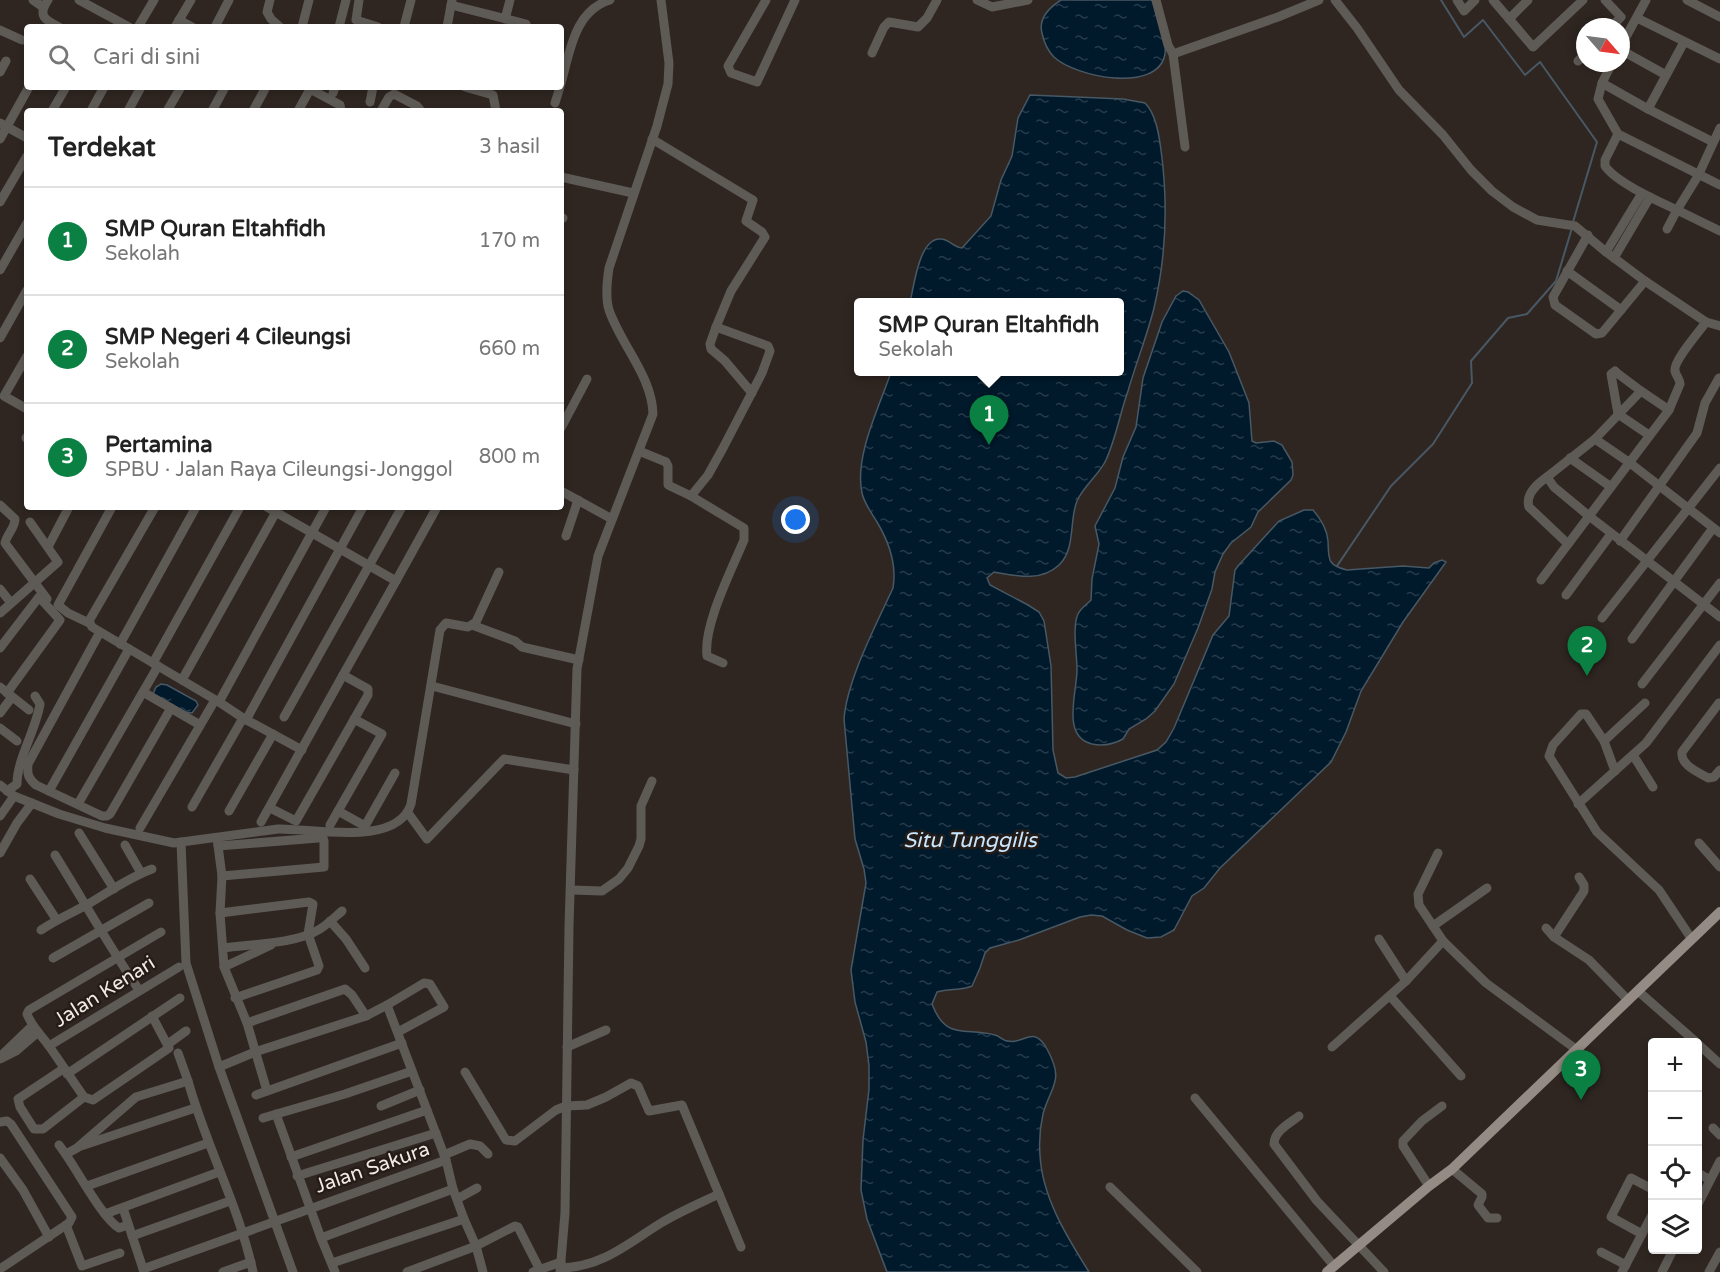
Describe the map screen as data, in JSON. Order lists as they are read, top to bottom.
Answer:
{
  "streets": {
    "street": ["Jalan Kenari", "Jalan Sakura"]
  },
  "water": ["Situ Tunggilis"],
  "north": "bottom right",
  "page": {
    "search": "Cari di sini",
    "heading": ["Terdekat", "3 hasil"],
    "list": [
      {
        "mark": "1",
        "name": "SMP Quran Eltahfidh",
        "note": "Sekolah",
        "value": "170 m"
      },
      {
        "mark": "2",
        "name": "SMP Negeri 4 Cileungsi",
        "note": "Sekolah",
        "value": "660 m"
      },
      {
        "mark": "3",
        "name": "Pertamina",
        "note": "SPBU · Jalan Raya Cileungsi-Jonggol",
        "value": "800 m"
      }
    ],
    "popup": ["SMP Quran Eltahfidh", "Sekolah"],
    "pins": ["1", "2", "3"],
    "map_buttons": ["+", "−"]
  }
}
